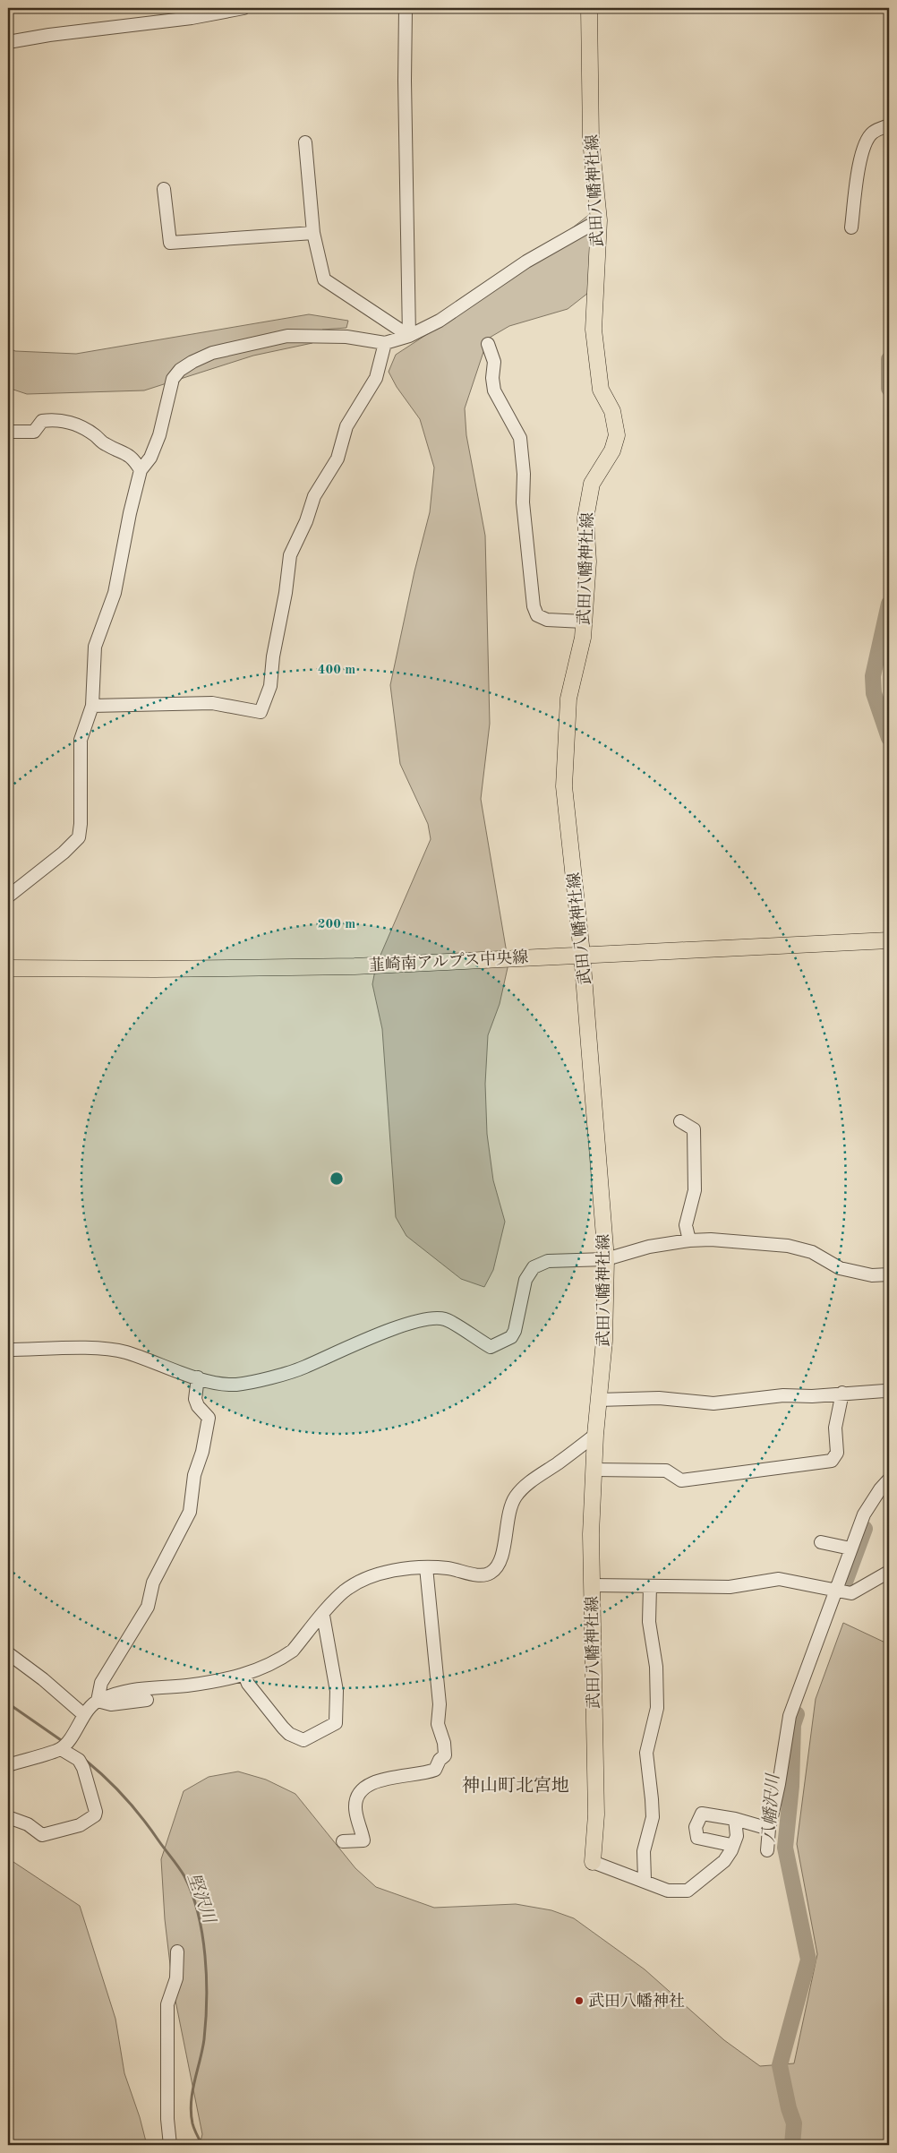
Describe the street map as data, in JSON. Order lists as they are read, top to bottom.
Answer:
{
  "streets": {
    "main road": ["武田八幡神社線", "韮崎南アルプス中央線"]
  },
  "crossings": [
    ["武田八幡神社線", "韮崎南アルプス中央線"]
  ],
  "districts": ["神山町北宮地"],
  "water": ["八幡沢川", "堅沢川"],
  "places": ["武田八幡神社"],
  "rings": ["400 m", "200 m"]
}
